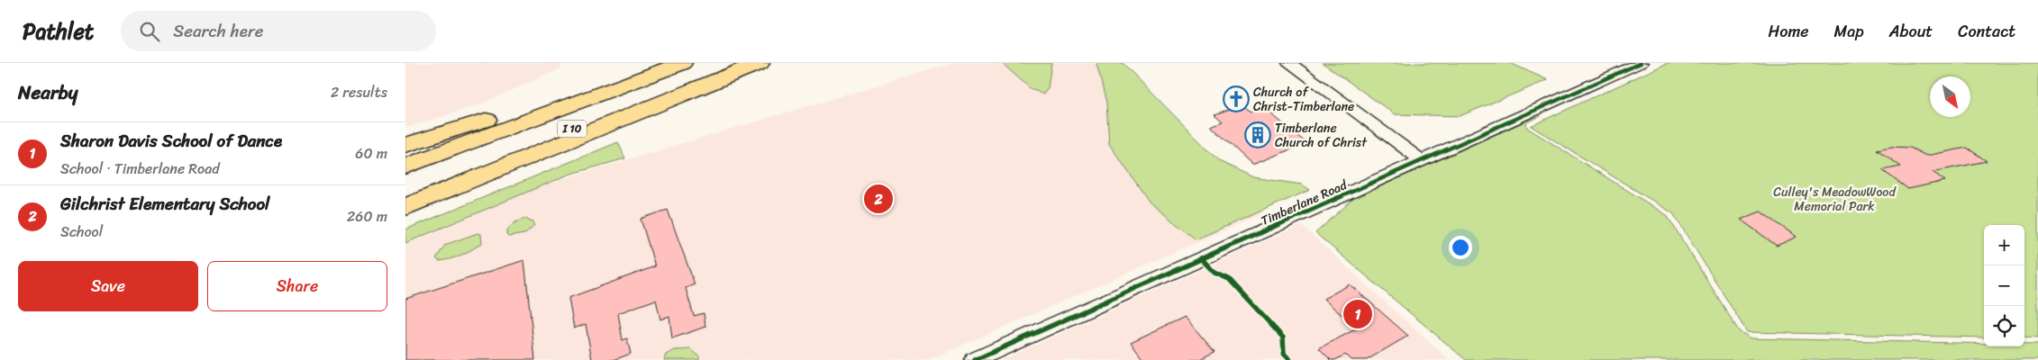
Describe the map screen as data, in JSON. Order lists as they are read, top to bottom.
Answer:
{
  "streets": {
    "highway": ["I 10"],
    "street": ["Timberlane Road"]
  },
  "parks": ["Culley's MeadowWood Memorial Park"],
  "places": {
    "church": ["Church of Christ-Timberlane"],
    "building": ["Timberlane Church of Christ"]
  },
  "north": "bottom right",
  "page": {
    "header": "Pathlet",
    "search": "Search here",
    "nav": [
      "Home",
      "Map",
      "About",
      "Contact"
    ],
    "heading": ["Nearby", "2 results"],
    "list": [
      {
        "mark": "1",
        "name": "Sharon Davis School of Dance",
        "note": "School · Timberlane Road",
        "value": "60 m"
      },
      {
        "mark": "2",
        "name": "Gilchrist Elementary School",
        "note": "School",
        "value": "260 m"
      }
    ],
    "pins": ["2", "1"],
    "map_buttons": ["+", "−"],
    "buttons": ["Save", "Share"]
  }
}
